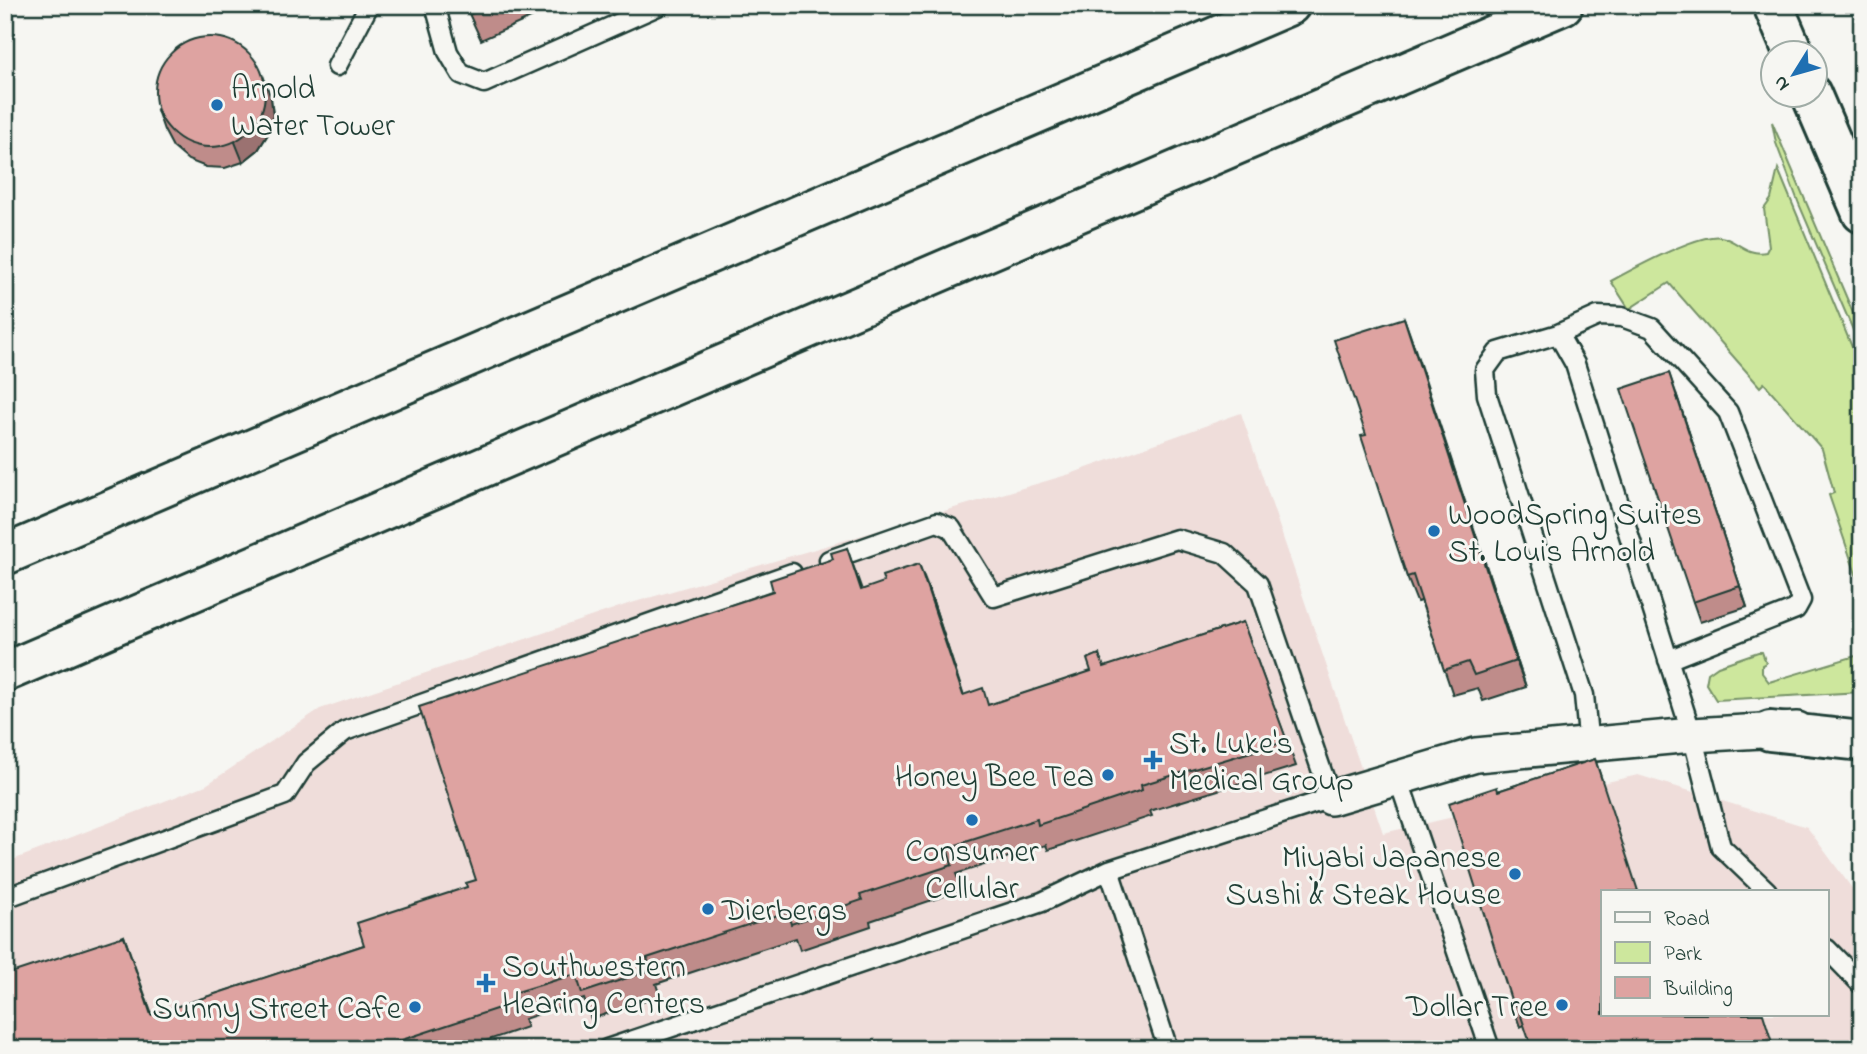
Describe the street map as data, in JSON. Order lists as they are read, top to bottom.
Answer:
{
  "places": {
    "other": [
      "Arnold Water Tower",
      "WoodSpring Suites St. Louis Arnold",
      "Honey Bee Tea",
      "Consumer Cellular",
      "Miyabi Japanese Sushi & Steak House",
      "Dierbergs",
      "Dollar Tree",
      "Sunny Street Cafe"
    ],
    "health": ["St. Luke's Medical Group", "Southwestern Hearing Centers"]
  },
  "legend": ["Road", "Park", "Building"],
  "north": "bottom left"
}
